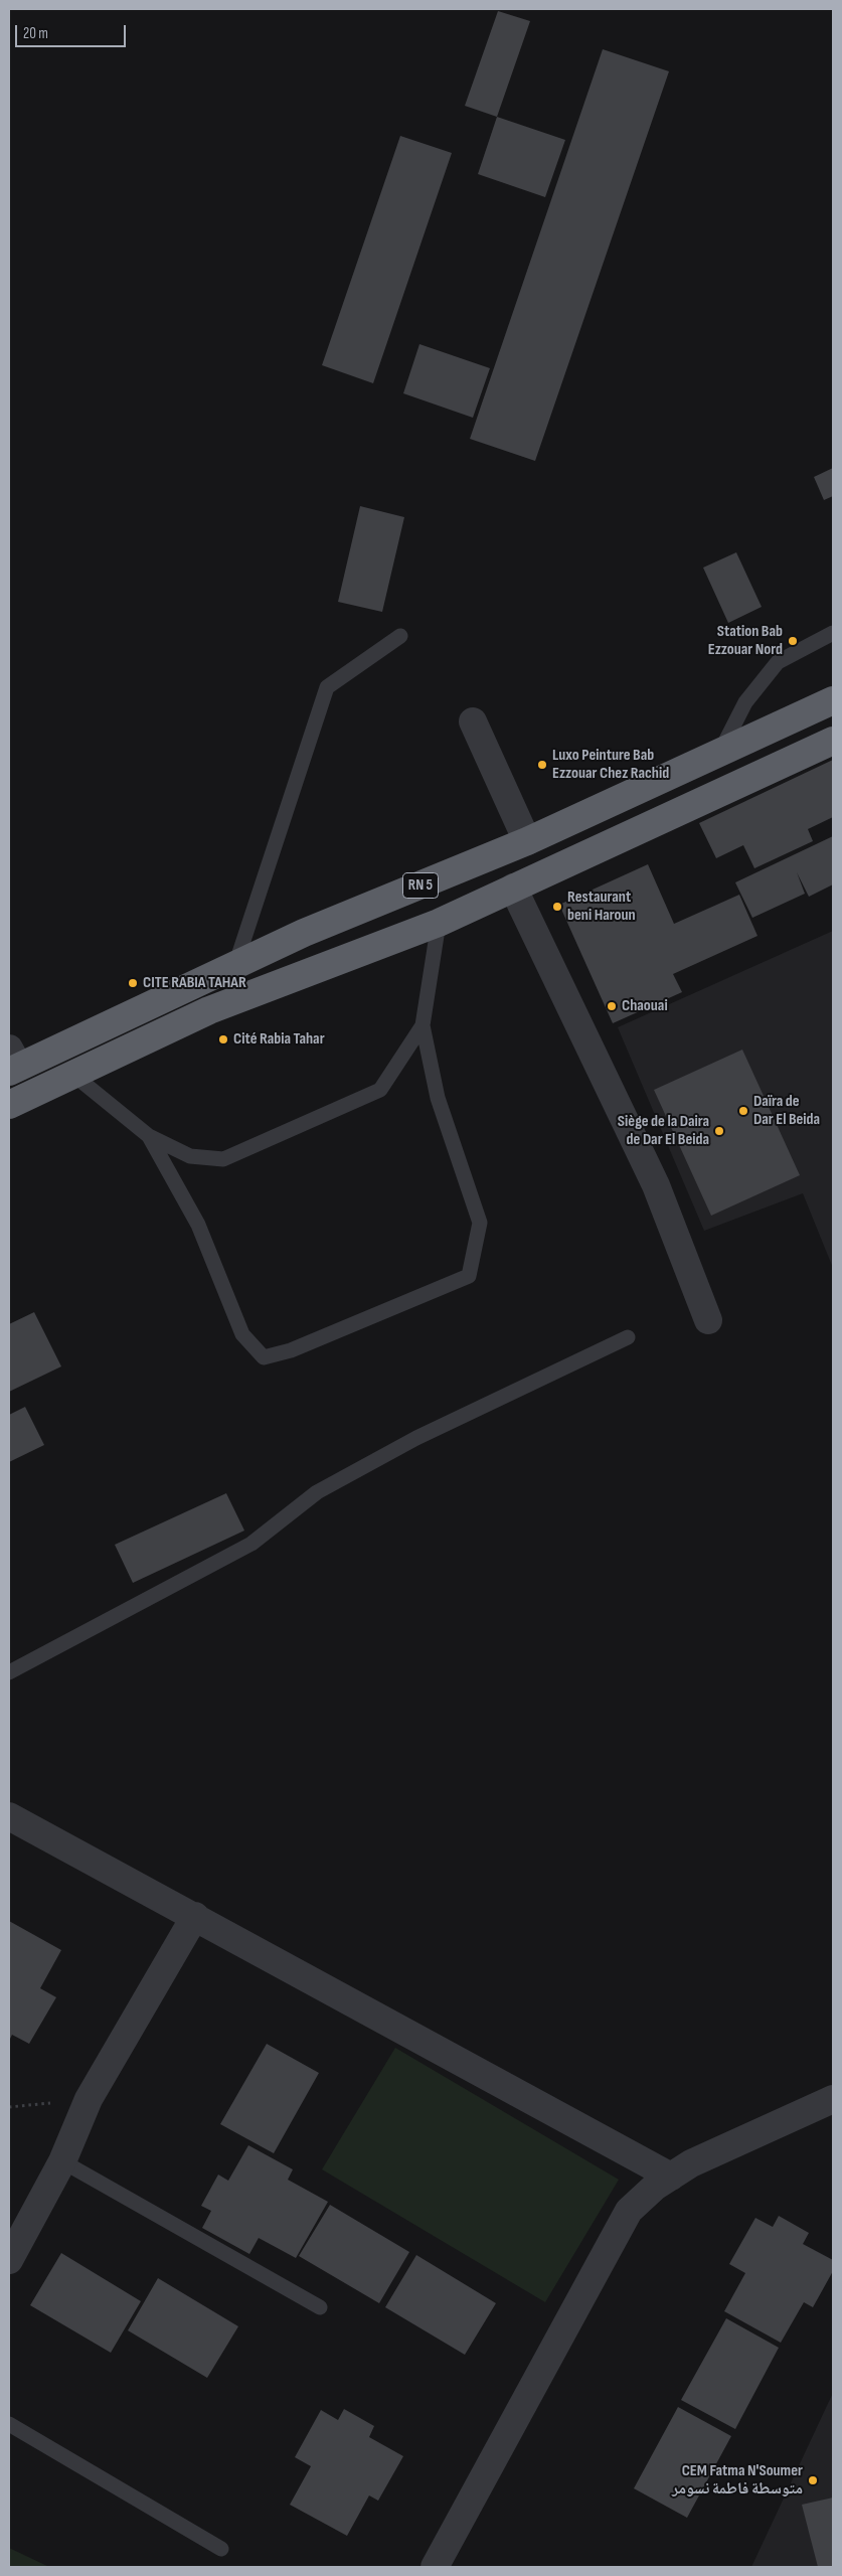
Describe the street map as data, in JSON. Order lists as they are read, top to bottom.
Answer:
{
  "streets": {
    "highway": ["RN 5"]
  },
  "places": [
    "Station Bab Ezzouar Nord",
    "Luxo Peinture Bab Ezzouar Chez Rachid",
    "Restaurant beni Haroun",
    "CITE RABIA TAHAR",
    "Chaouai",
    "Cité Rabia Tahar",
    "Daïra de Dar El Beida",
    "Siège de la Daira de Dar El Beida",
    "CEM Fatma N'Soumer متوسطة فاطمة نسومر"
  ],
  "scale_bar": "20 m"
}
